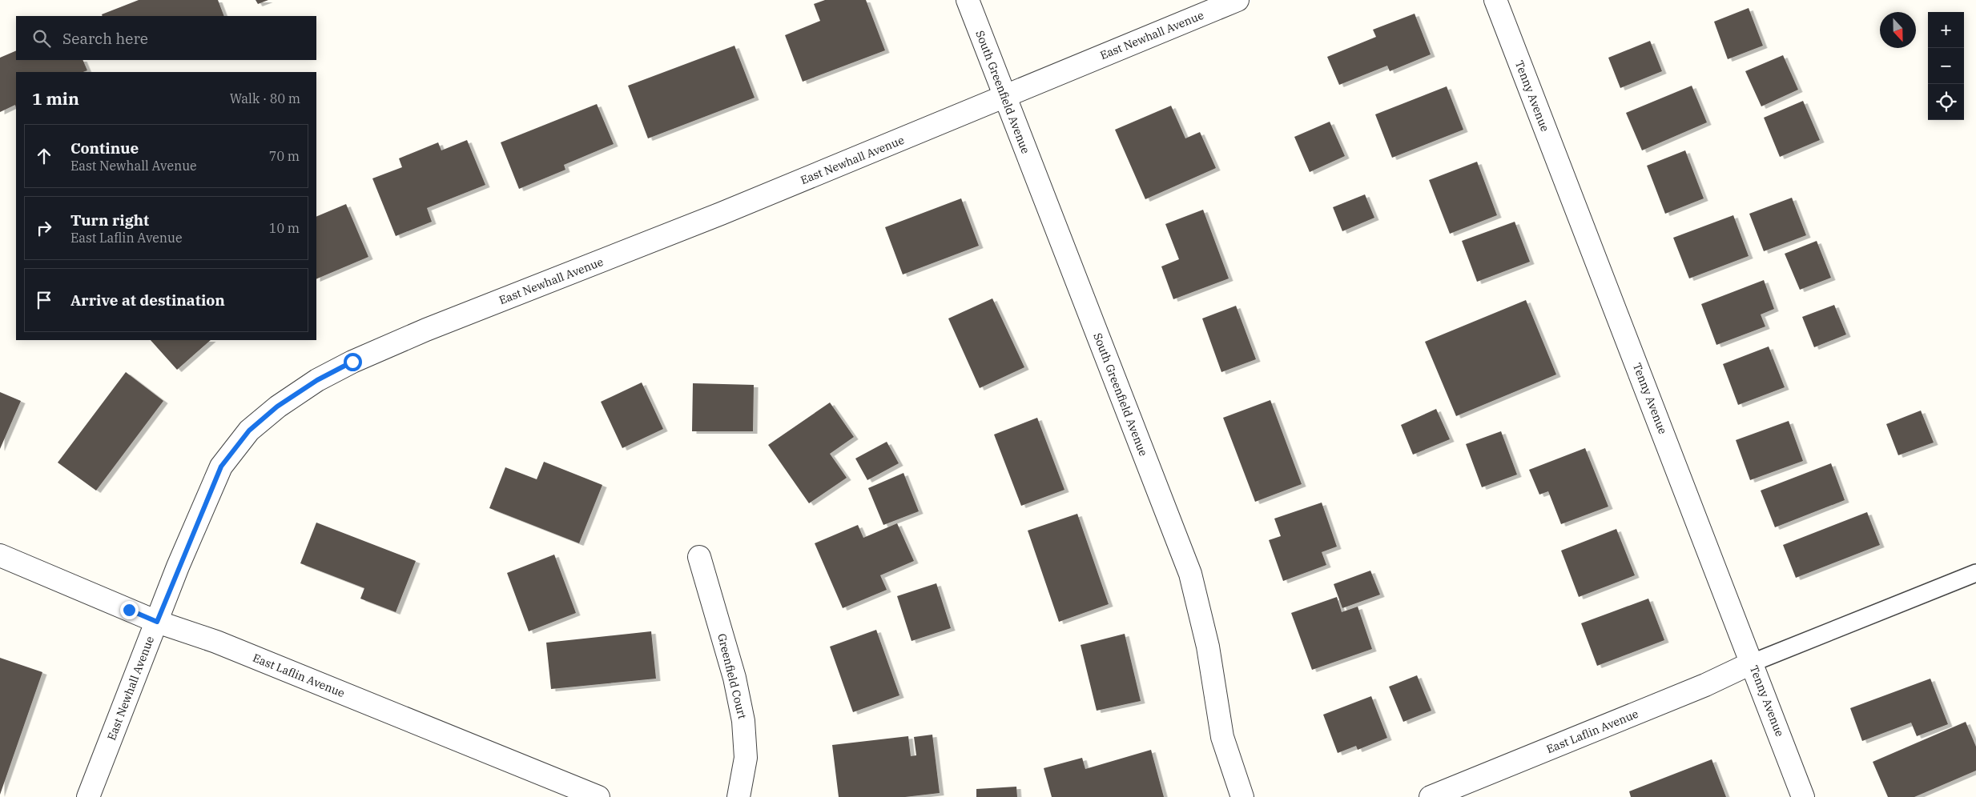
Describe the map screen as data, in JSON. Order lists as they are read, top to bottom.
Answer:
{
  "streets": {
    "street": [
      "East Newhall Avenue",
      "South Greenfield Avenue",
      "Tenny Avenue",
      "East Laflin Avenue",
      "Greenfield Court"
    ]
  },
  "crossings": [
    ["East Newhall Avenue", "South Greenfield Avenue"],
    ["East Newhall Avenue", "East Laflin Avenue"],
    ["Tenny Avenue", "East Laflin Avenue"]
  ],
  "north": "bottom",
  "page": {
    "map_buttons": ["+", "−"],
    "search": "Search here",
    "heading": ["1 min", "Walk · 80 m"],
    "list": [
      ["Continue", "East Newhall Avenue", "70 m"],
      ["Turn right", "East Laflin Avenue", "10 m"],
      "Arrive at destination"
    ]
  }
}
